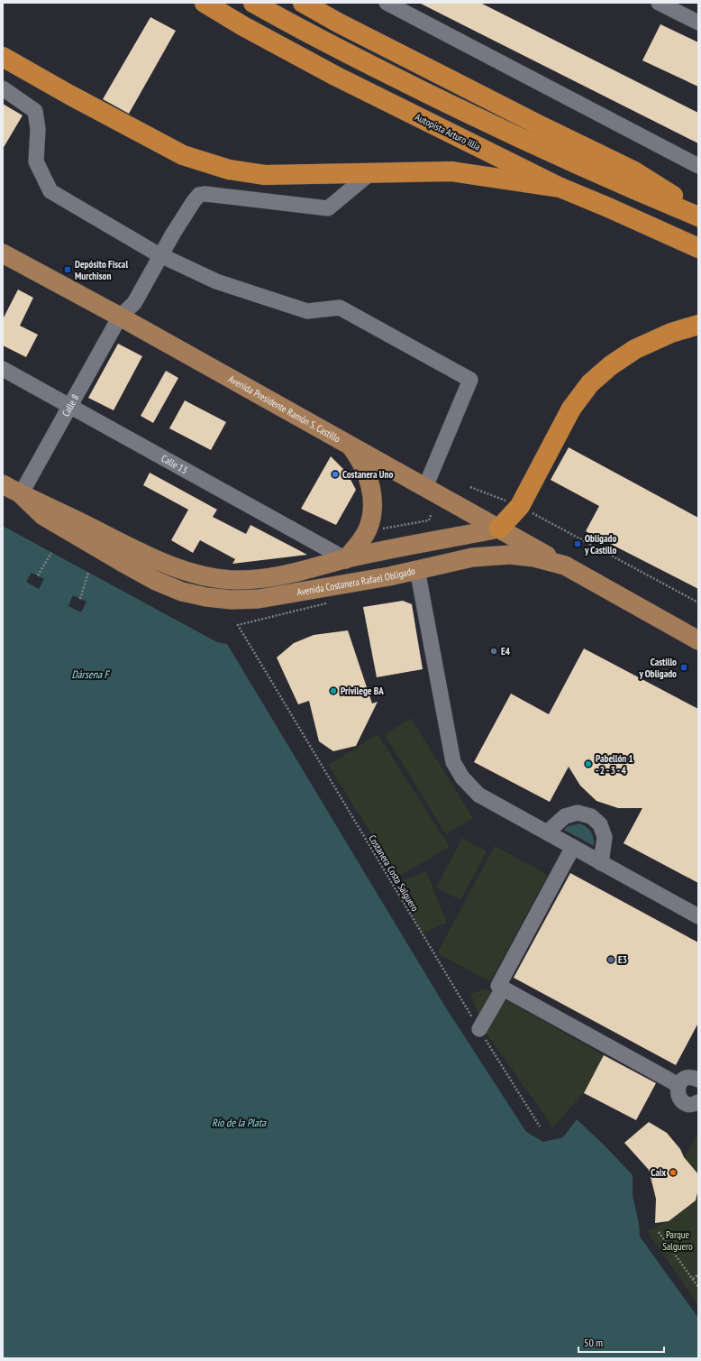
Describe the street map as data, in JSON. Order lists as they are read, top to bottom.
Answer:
{
  "streets": {
    "highway": ["Autopista Arturo Illia"],
    "main road": ["Avenida Presidente Ramón S. Castillo", "Avenida Costanera Rafael Obligado"],
    "street": ["Calle 8", "Calle 13"],
    "path": ["Costanera Costa Salguero"]
  },
  "crossings": [
    ["Calle 8", "Avenida Presidente Ramón S. Castillo"],
    ["Calle 8", "Calle 13"],
    ["Calle 8", "Avenida Costanera Rafael Obligado"],
    ["Avenida Presidente Ramón S. Castillo", "Avenida Costanera Rafael Obligado"],
    ["Calle 13", "Avenida Costanera Rafael Obligado"]
  ],
  "water": ["Dársena F", "Río de la Plata"],
  "parks": ["Parque Salguero"],
  "places": {
    "transit": ["Depósito Fiscal Murchison", "Obligado y Castillo", "Castillo y Obligado"],
    "other": [
      "Costanera Uno",
      "E4",
      "Privilege BA",
      "Pabellón 1 - 2 - 3 - 4",
      "E3",
      "Caix"
    ]
  },
  "scale_bar": "50 m"
}
